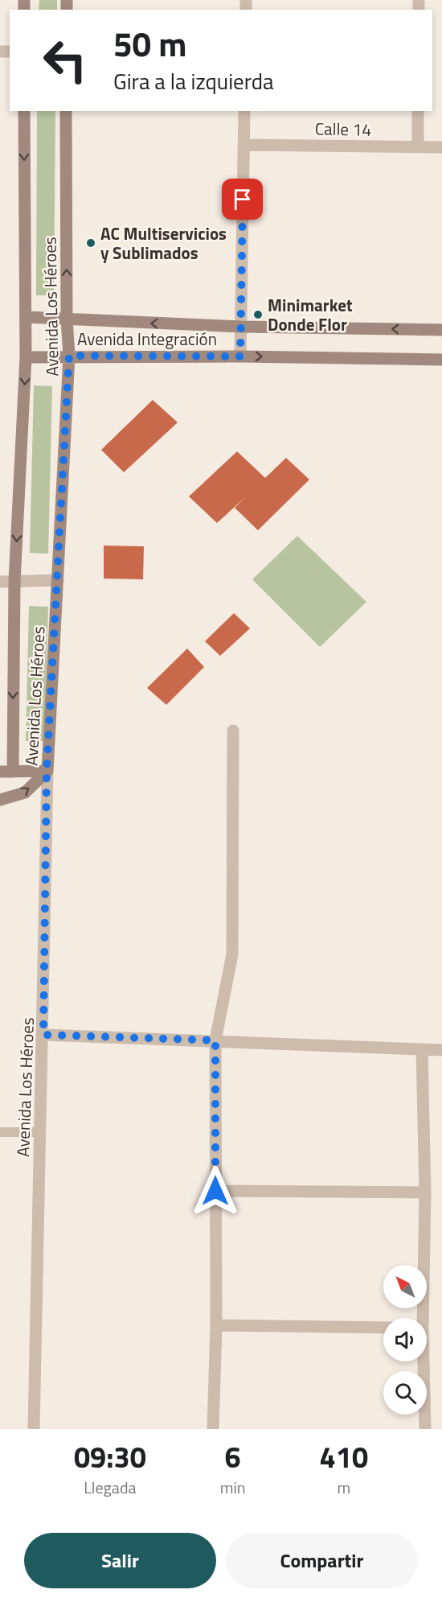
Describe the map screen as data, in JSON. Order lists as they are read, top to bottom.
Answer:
{
  "streets": {
    "main road": ["Avenida Los Héroes", "Avenida Integración"],
    "street": ["Calle 14"]
  },
  "crossings": [
    ["Avenida Los Héroes", "Avenida Integración"]
  ],
  "places": ["AC Multiservicios y Sublimados", "Minimarket Donde Flor"],
  "north": "top left",
  "page": {
    "turn": ["50 m", "Gira a la izquierda"],
    "eta": [
      "09:30",
      "Llegada",
      "6",
      "min",
      "410",
      "m"
    ],
    "buttons": ["Salir", "Compartir"]
  }
}
